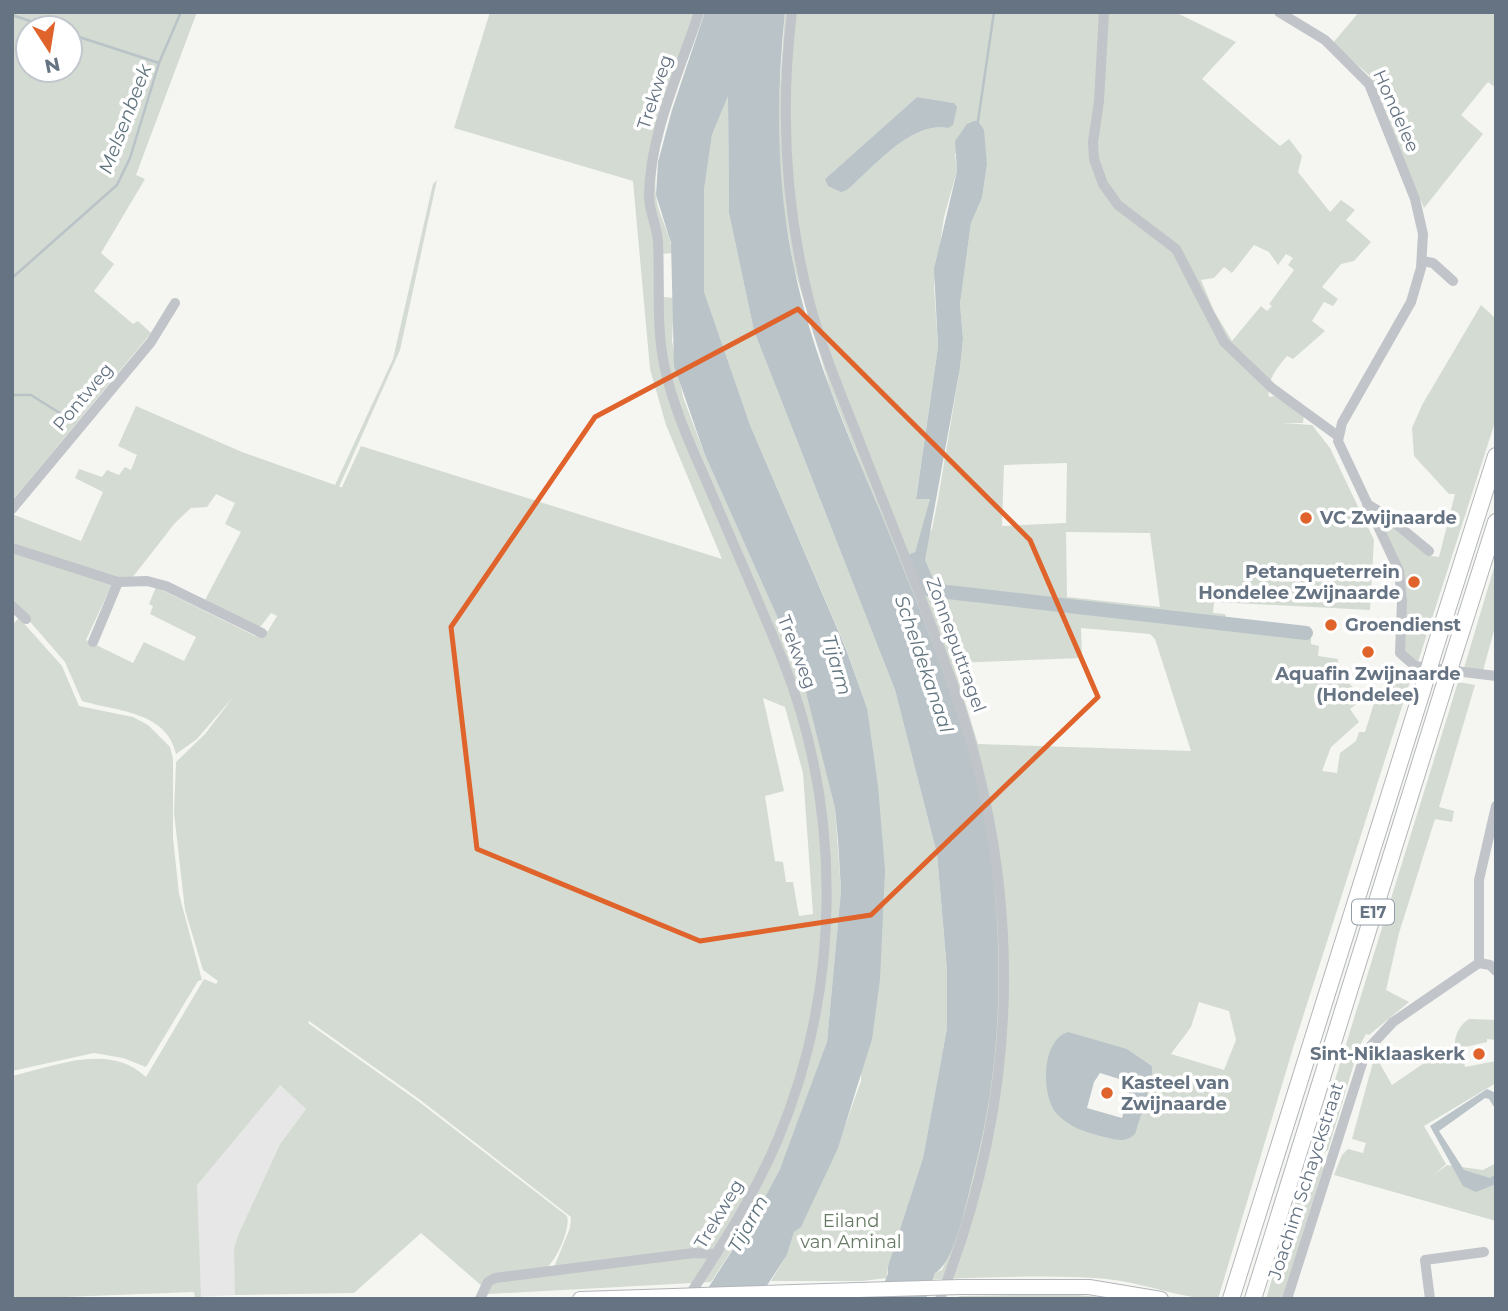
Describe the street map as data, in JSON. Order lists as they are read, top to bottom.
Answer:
{
  "streets": {
    "highway": ["E17"],
    "street": [
      "Trekweg",
      "Hondelee",
      "Pontweg",
      "Zonneputtragel",
      "Joachim Schayckstraat"
    ]
  },
  "water": ["Melsenbeek", "Scheldekanaal", "Tijarm"],
  "parks": ["Eiland van Aminal"],
  "places": [
    "VC Zwijnaarde",
    "Petanqueterrein Hondelee Zwijnaarde",
    "Groendienst",
    "Aquafin Zwijnaarde (Hondelee)",
    "Sint-Niklaaskerk",
    "Kasteel van Zwijnaarde"
  ],
  "north": "bottom"
}
